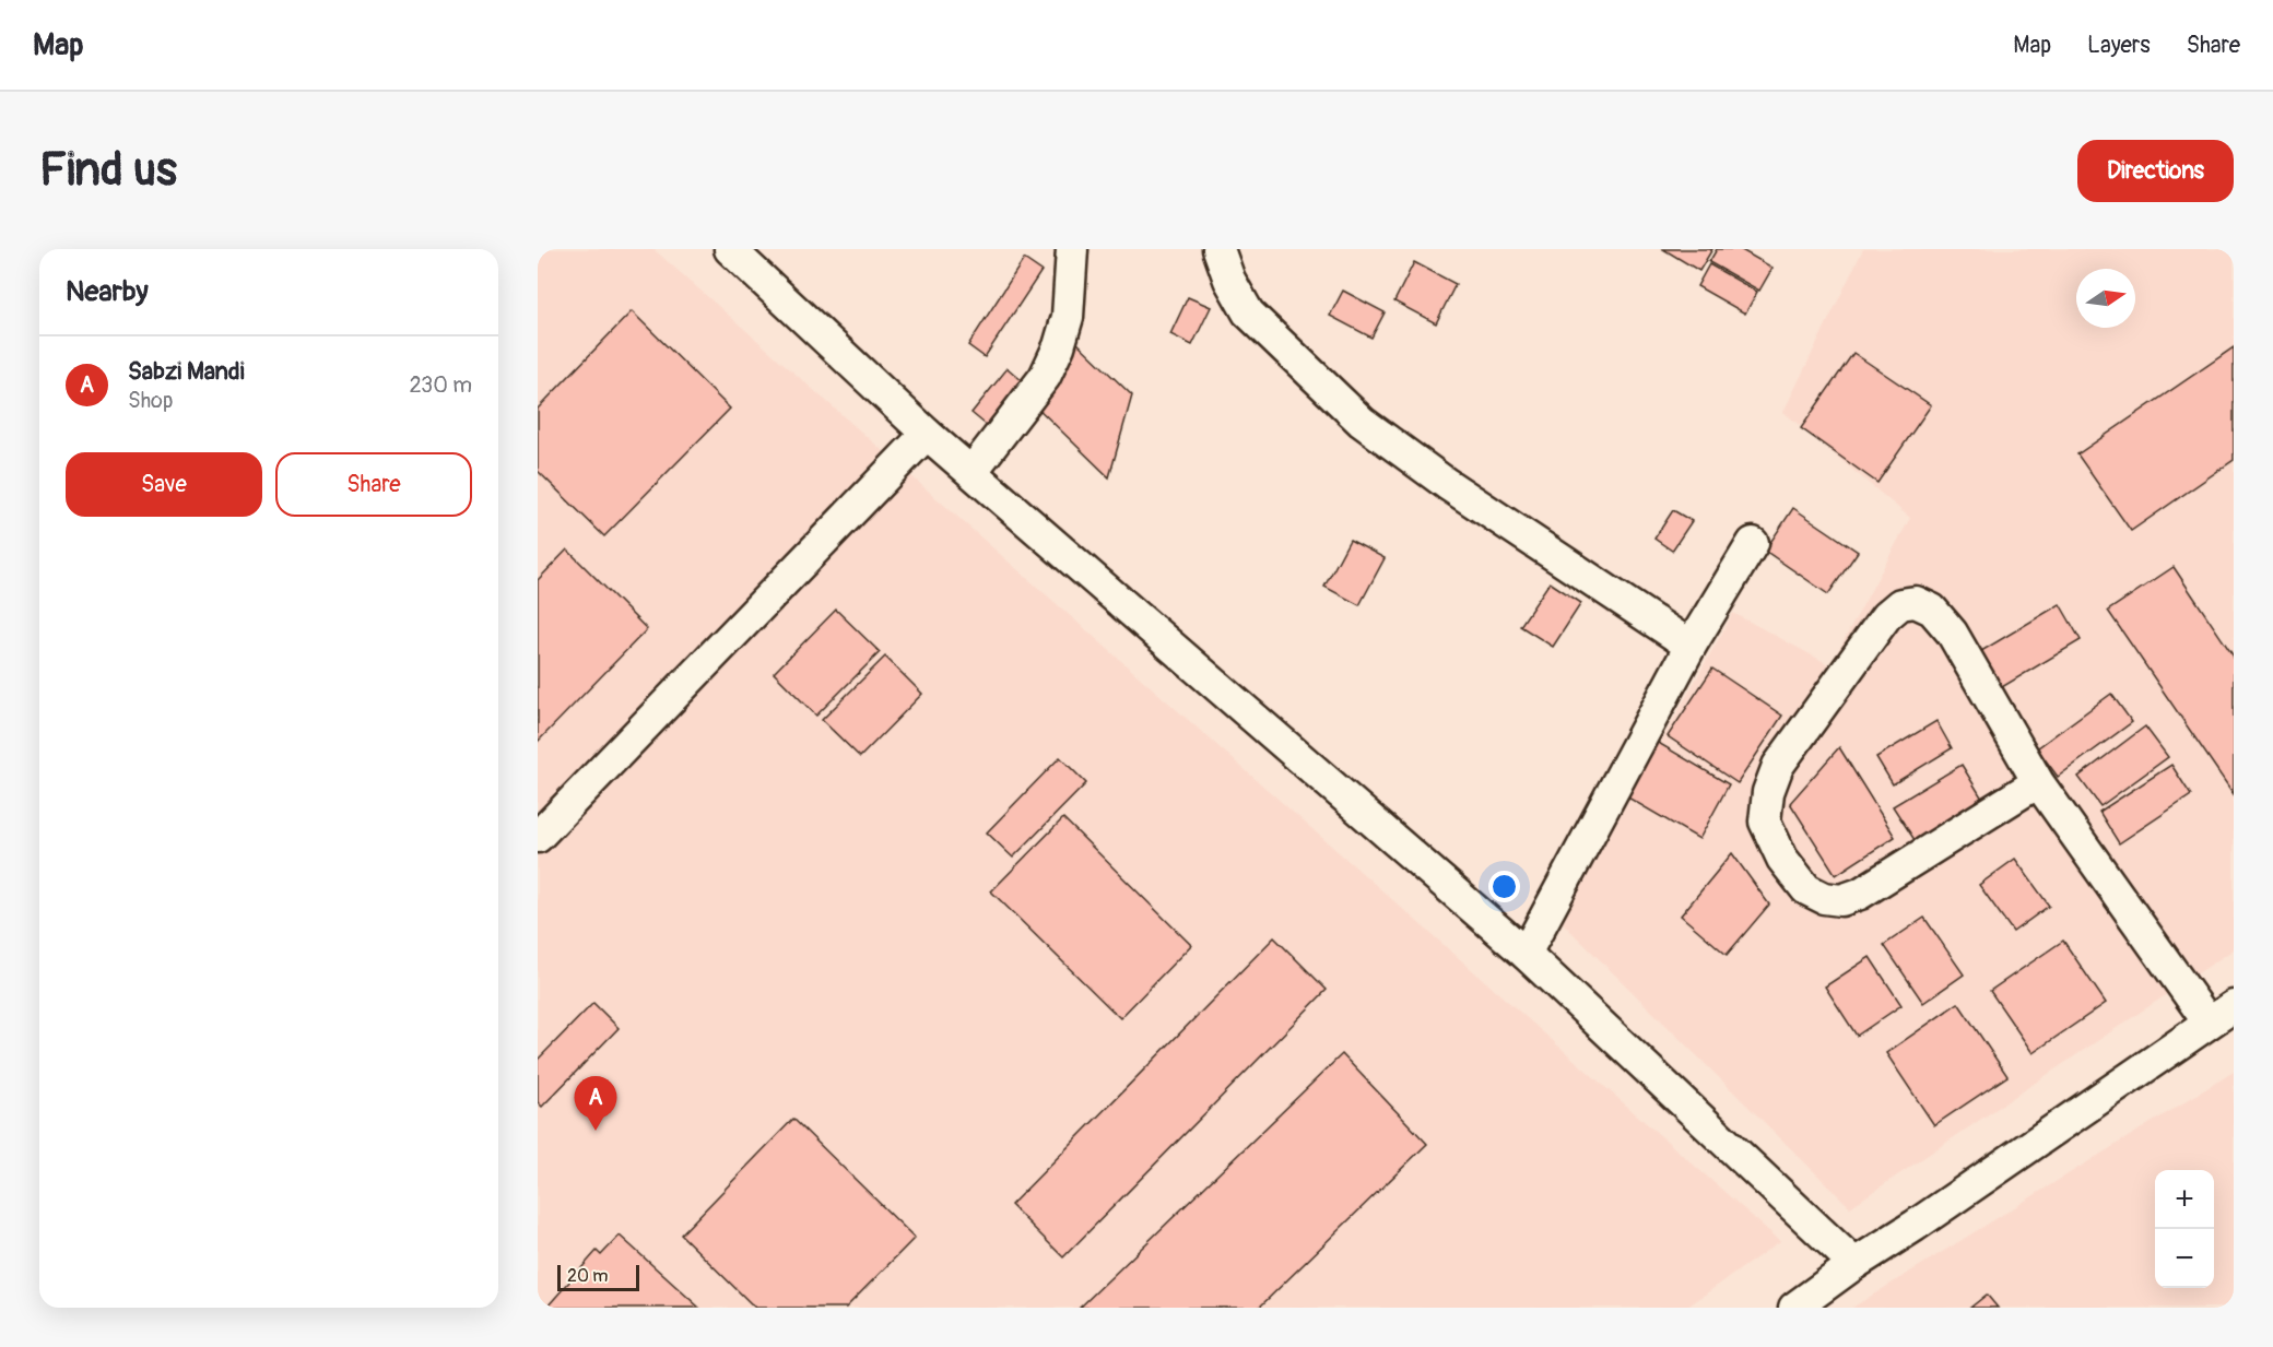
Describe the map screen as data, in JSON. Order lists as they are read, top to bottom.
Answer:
{
  "scale_bar": "20 m",
  "north": "right",
  "page": {
    "header": "Map",
    "nav": ["Map", "Layers", "Share"],
    "buttons": [
      "Directions",
      ["Save", "Share"]
    ],
    "title": "Find us",
    "heading": "Nearby",
    "list": [
      {
        "mark": "A",
        "name": "Sabzi Mandi",
        "note": "Shop",
        "value": "230 m"
      }
    ],
    "pins": "A",
    "map_buttons": ["+", "−"],
    "scale": "20 m"
  }
}
